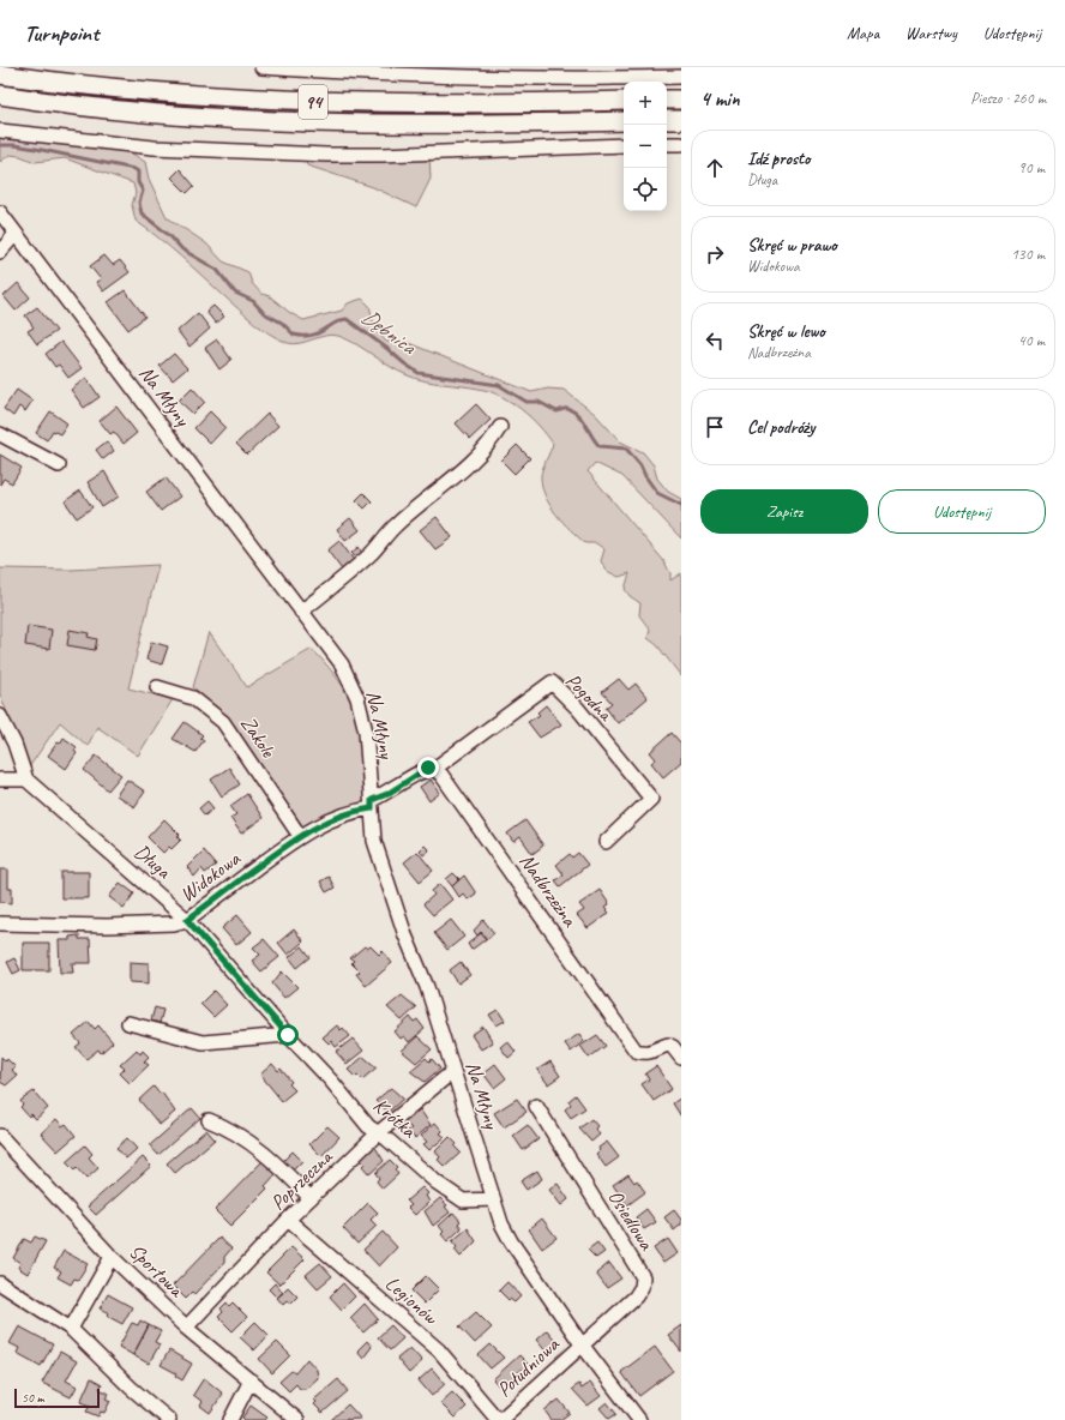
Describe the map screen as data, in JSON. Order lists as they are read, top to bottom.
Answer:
{
  "streets": {
    "main road": ["94"],
    "street": [
      "Na Młyny",
      "Pogodna",
      "Zakole",
      "Długa",
      "Widokowa",
      "Nadbrzeżna",
      "Krótka",
      "Poprzeczna",
      "Osiedlowa",
      "Sportowa",
      "Legionów",
      "Południowa"
    ]
  },
  "crossings": [
    ["Na Młyny", "Widokowa"],
    ["Na Młyny", "Krótka"],
    ["Na Młyny", "Poprzeczna"],
    ["Na Młyny", "Osiedlowa"],
    ["Na Młyny", "Południowa"],
    ["Pogodna", "Nadbrzeżna"],
    ["Zakole", "Widokowa"],
    ["Długa", "Widokowa"],
    ["Długa", "Krótka"],
    ["Krótka", "Poprzeczna"],
    ["Poprzeczna", "Sportowa"],
    ["Poprzeczna", "Legionów"],
    ["Osiedlowa", "Południowa"],
    ["Legionów", "Południowa"]
  ],
  "water": ["Dębnica"],
  "scale_bar": "50 m",
  "page": {
    "header": "Turnpoint",
    "nav": ["Mapa", "Warstwy", "Udostępnij"],
    "heading": ["4 min", "Pieszo · 260 m"],
    "map_buttons": ["+", "−"],
    "list": [
      ["Idź prosto", "Długa", "90 m"],
      ["Skręć w prawo", "Widokowa", "130 m"],
      ["Skręć w lewo", "Nadbrzeżna", "40 m"],
      "Cel podróży"
    ],
    "buttons": ["Zapisz", "Udostępnij"],
    "scale": "50 m"
  }
}
